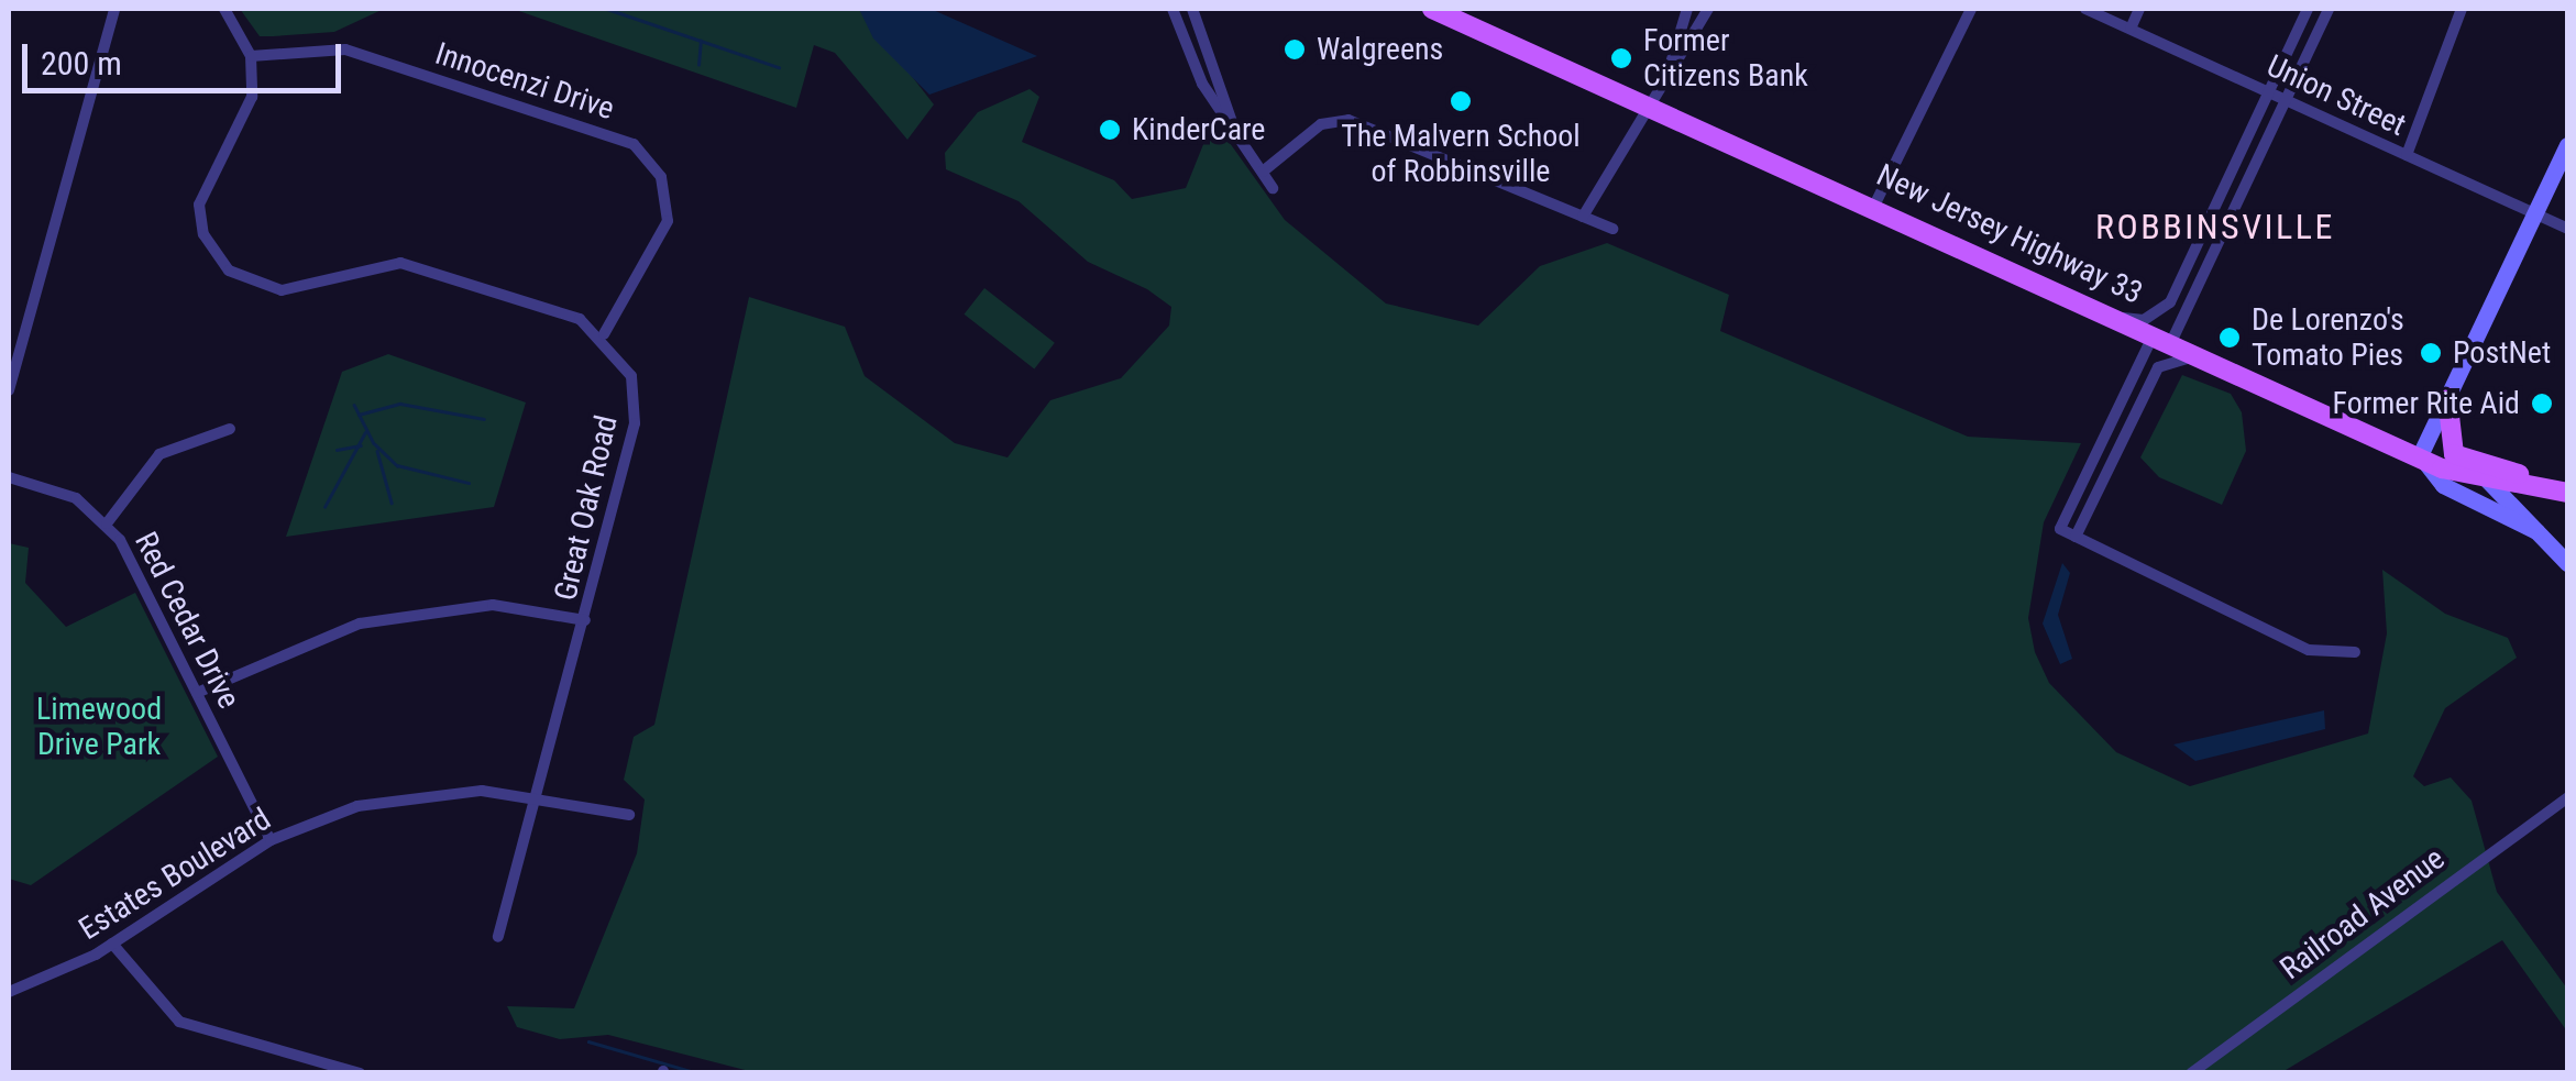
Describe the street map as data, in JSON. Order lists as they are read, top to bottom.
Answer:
{
  "streets": {
    "main road": ["New Jersey Highway 33"],
    "street": [
      "Innocenzi Drive",
      "Union Street",
      "Great Oak Road",
      "Red Cedar Drive",
      "Estates Boulevard",
      "Railroad Avenue"
    ]
  },
  "crossings": [
    ["Innocenzi Drive", "Great Oak Road"],
    ["Great Oak Road", "Estates Boulevard"],
    ["Red Cedar Drive", "Estates Boulevard"]
  ],
  "districts": ["ROBBINSVILLE"],
  "parks": ["Limewood Drive Park"],
  "places": [
    "Walgreens",
    "Former Citizens Bank",
    "The Malvern School of Robbinsville",
    "KinderCare",
    "De Lorenzo's Tomato Pies",
    "PostNet",
    "Former Rite Aid"
  ],
  "scale_bar": "200 m"
}
